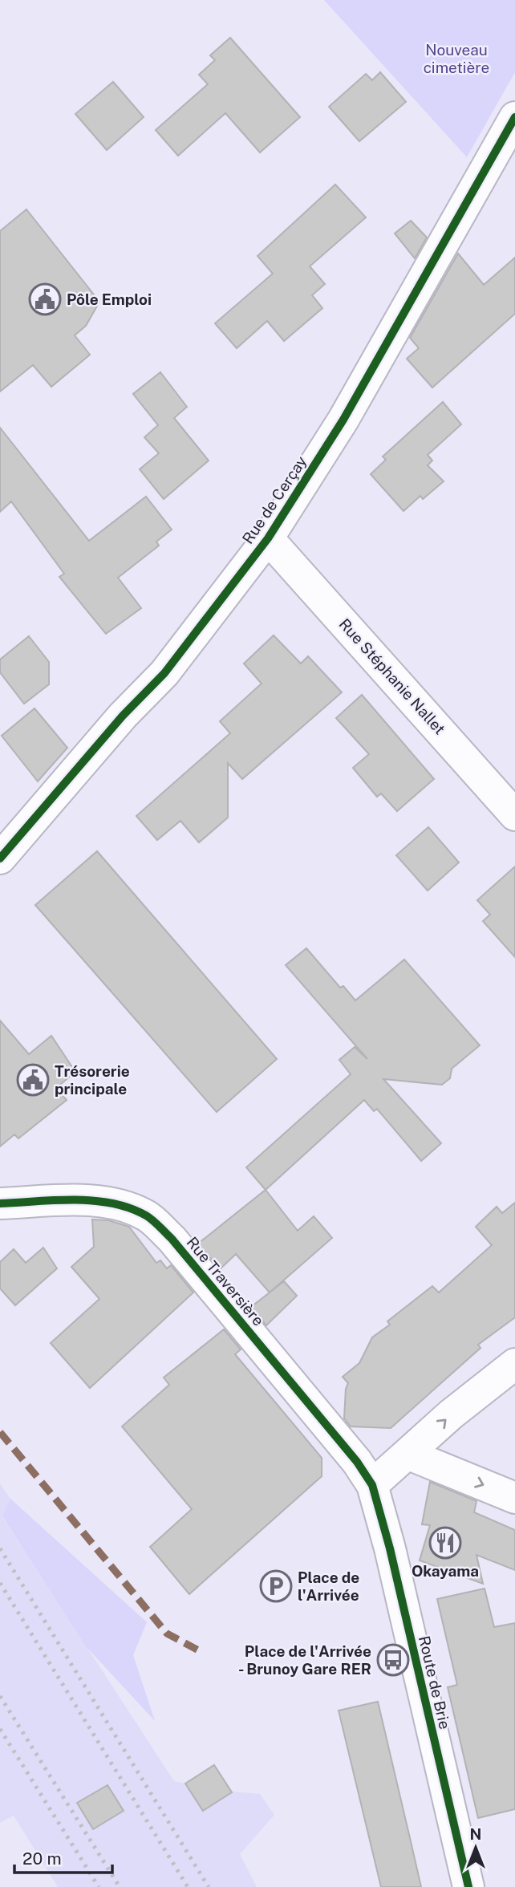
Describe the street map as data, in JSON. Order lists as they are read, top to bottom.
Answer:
{
  "streets": {
    "street": [
      "Rue de Cerçay",
      "Rue Stéphanie Nallet",
      "Rue Traversière",
      "Route de Brie"
    ]
  },
  "crossings": [
    ["Rue de Cerçay", "Rue Stéphanie Nallet"],
    ["Rue Traversière", "Route de Brie"]
  ],
  "parks": ["Nouveau cimetière"],
  "places": {
    "public building": ["Pôle Emploi", "Trésorerie principale"],
    "restaurant": ["Okayama"],
    "parking": ["Place de l'Arrivée"],
    "bus stop": ["Place de l'Arrivée - Brunoy Gare RER"]
  },
  "scale_bar": "20 m",
  "north": "top"
}
